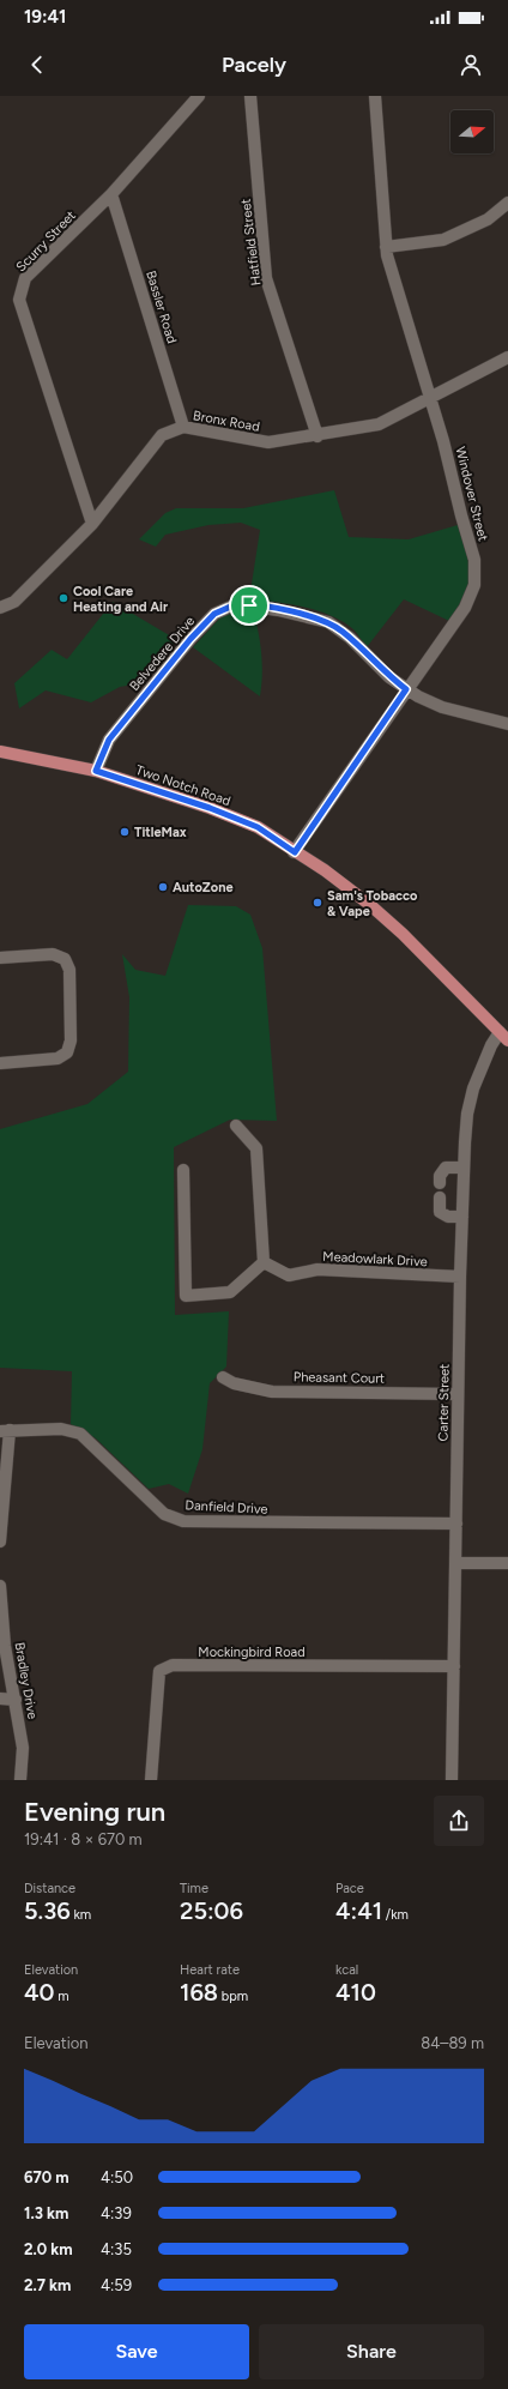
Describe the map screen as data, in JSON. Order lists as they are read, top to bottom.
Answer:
{
  "streets": {
    "main road": ["Two Notch Road"],
    "street": [
      "Scurry Street",
      "Hatfield Street",
      "Bassler Road",
      "Bronx Road",
      "Windover Street",
      "Belvedere Drive",
      "Meadowlark Drive",
      "Pheasant Court",
      "Carter Street",
      "Danfield Drive",
      "Mockingbird Road",
      "Bradley Drive"
    ]
  },
  "crossings": [
    ["Scurry Street", "Bassler Road"],
    ["Scurry Street", "Bronx Road"],
    ["Hatfield Street", "Bronx Road"],
    ["Bassler Road", "Bronx Road"],
    ["Bronx Road", "Windover Street"],
    ["Windover Street", "Belvedere Drive"],
    ["Windover Street", "Two Notch Road"],
    ["Belvedere Drive", "Two Notch Road"],
    ["Two Notch Road", "Carter Street"],
    ["Meadowlark Drive", "Carter Street"],
    ["Pheasant Court", "Carter Street"],
    ["Carter Street", "Danfield Drive"],
    ["Carter Street", "Mockingbird Road"]
  ],
  "places": [
    "Cool Care Heating and Air",
    "TitleMax",
    "AutoZone",
    "Sam's Tobacco & Vape"
  ],
  "north": "right",
  "page": {
    "status": "19:41",
    "header": "Pacely",
    "heading": ["Evening run", "19:41 · 8 × 670 m"],
    "stats": [
      ["Distance", "5.36 km"],
      ["Time", "25:06"],
      ["Pace", "4:41 /km"],
      ["Elevation", "40 m"],
      ["Heart rate", "168 bpm"],
      ["kcal", "410"]
    ],
    "chart": ["Elevation", "84–89 m"],
    "list": [
      {
        "name": "670 m",
        "note": "4:50"
      },
      {
        "name": "1.3 km",
        "note": "4:39"
      },
      {
        "name": "2.0 km",
        "note": "4:35"
      },
      {
        "name": "2.7 km",
        "note": "4:59"
      }
    ],
    "buttons": ["Save", "Share"]
  }
}
